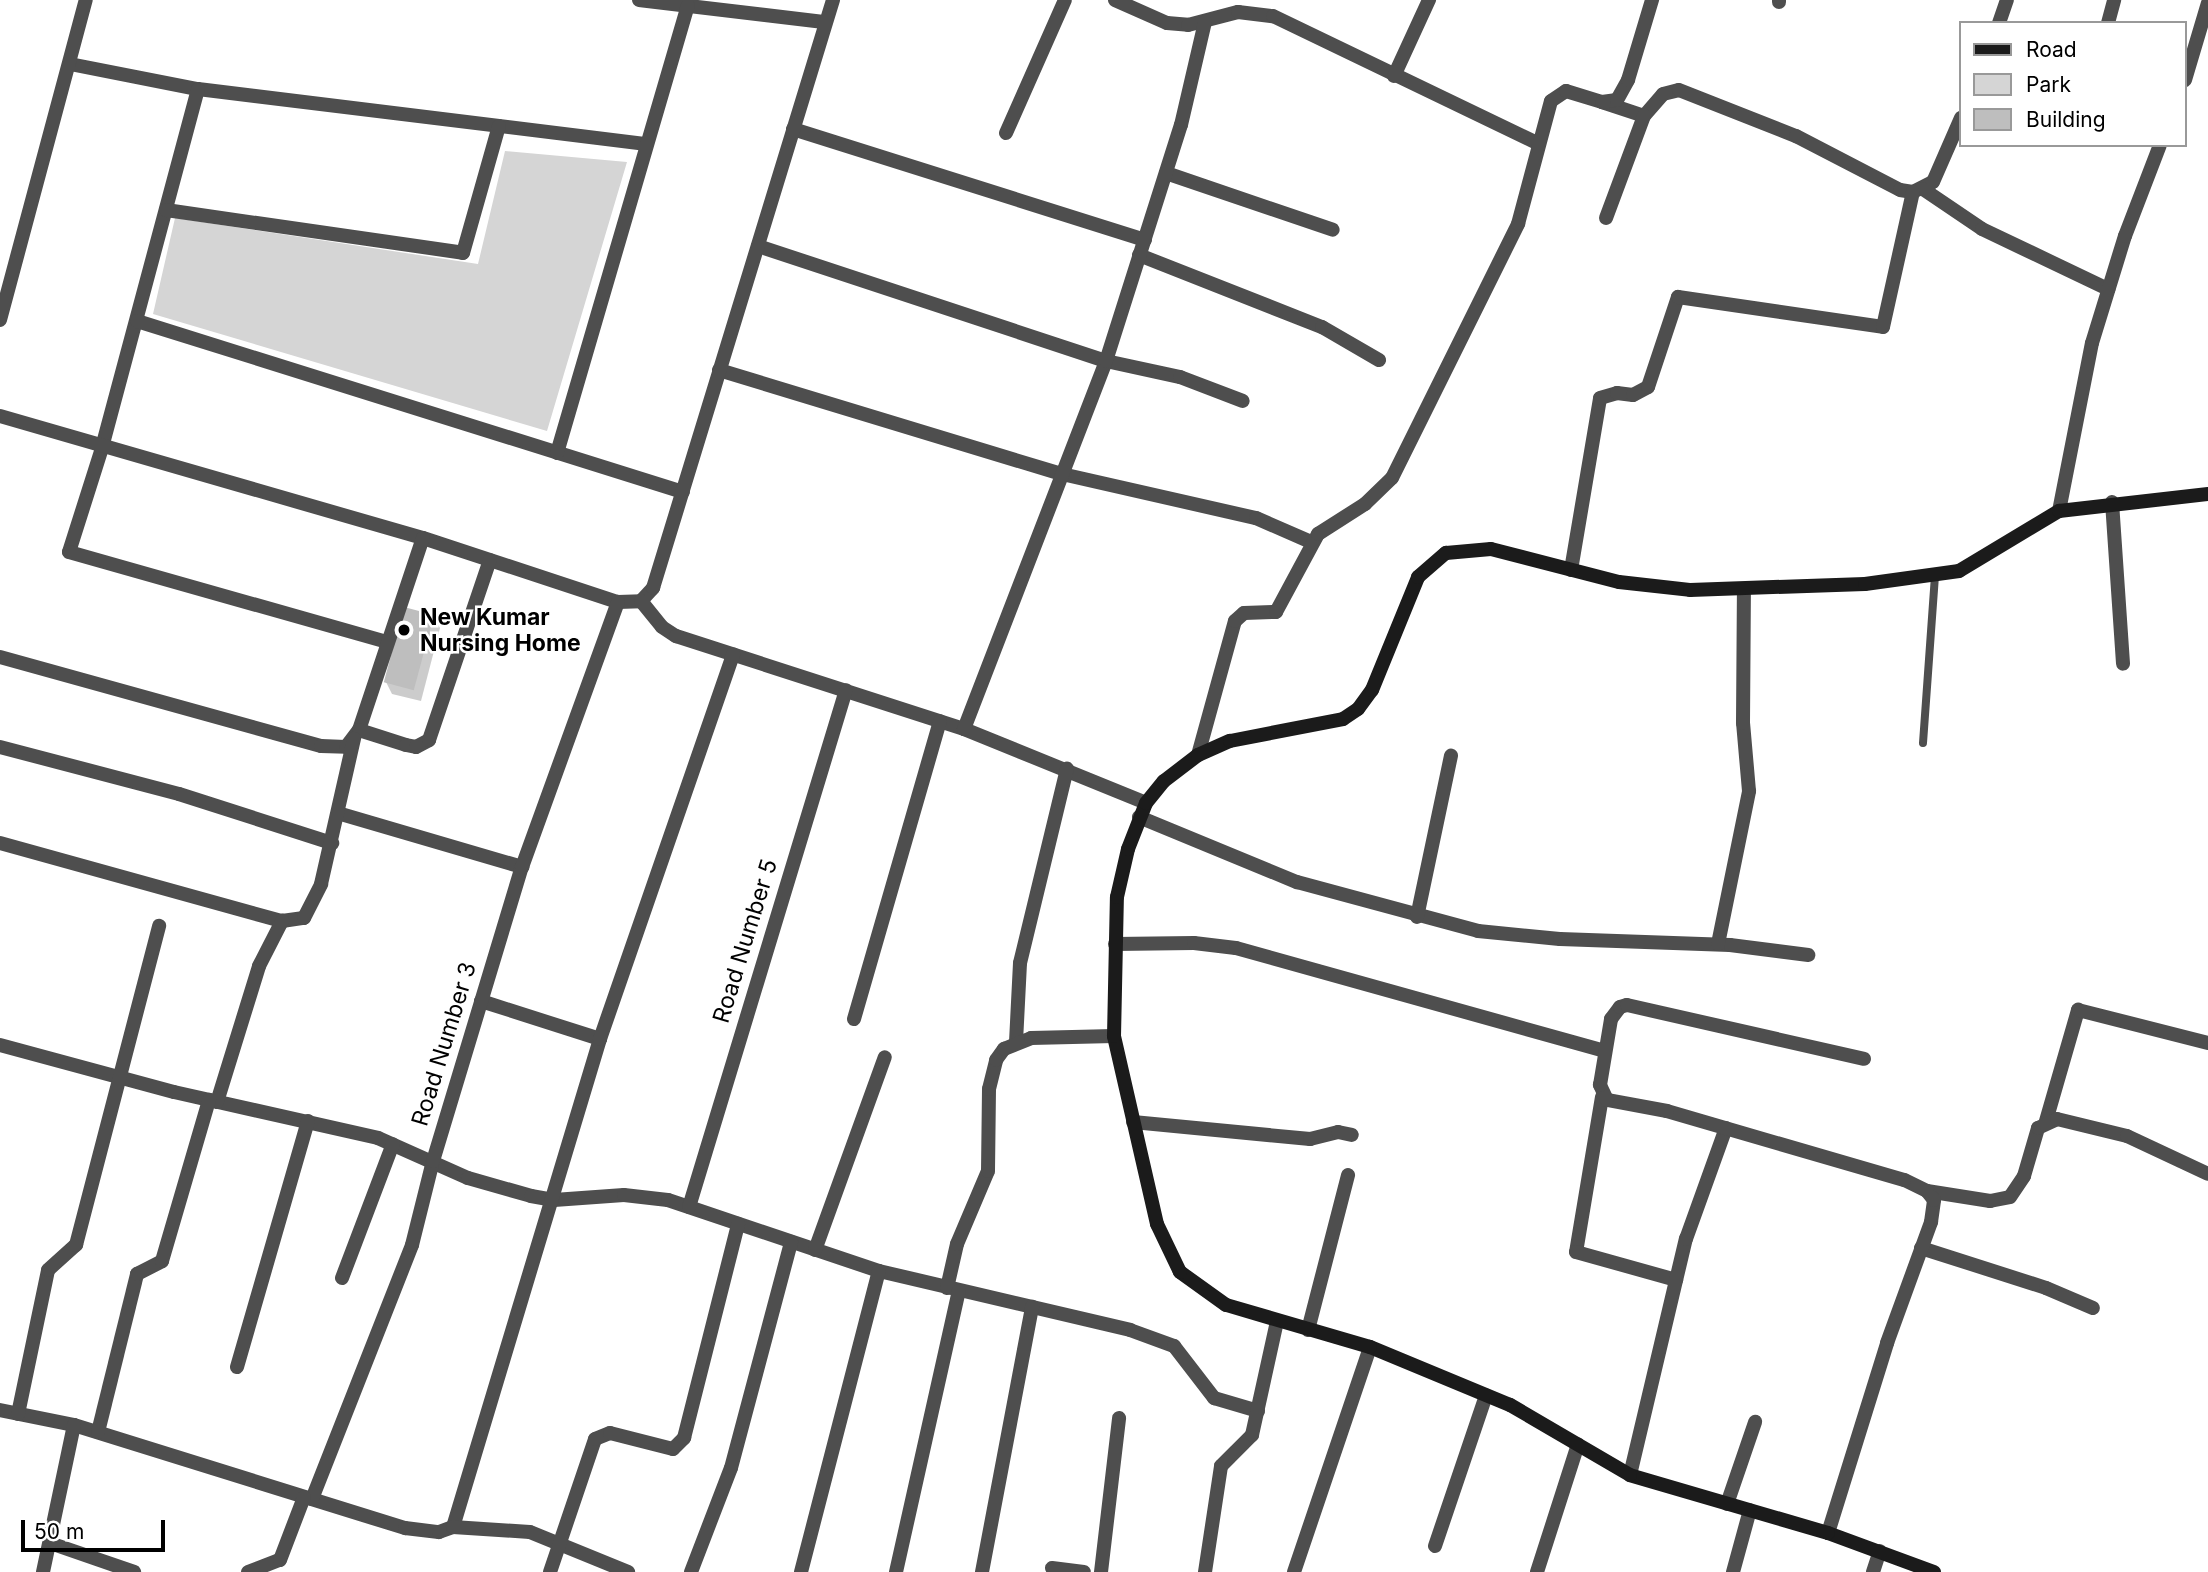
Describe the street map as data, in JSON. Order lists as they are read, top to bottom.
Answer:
{
  "streets": {
    "street": ["Road Number 5", "Road Number 3"]
  },
  "places": ["New Kumar Nursing Home"],
  "legend": ["Road", "Park", "Building"],
  "scale_bar": "50 m"
}
